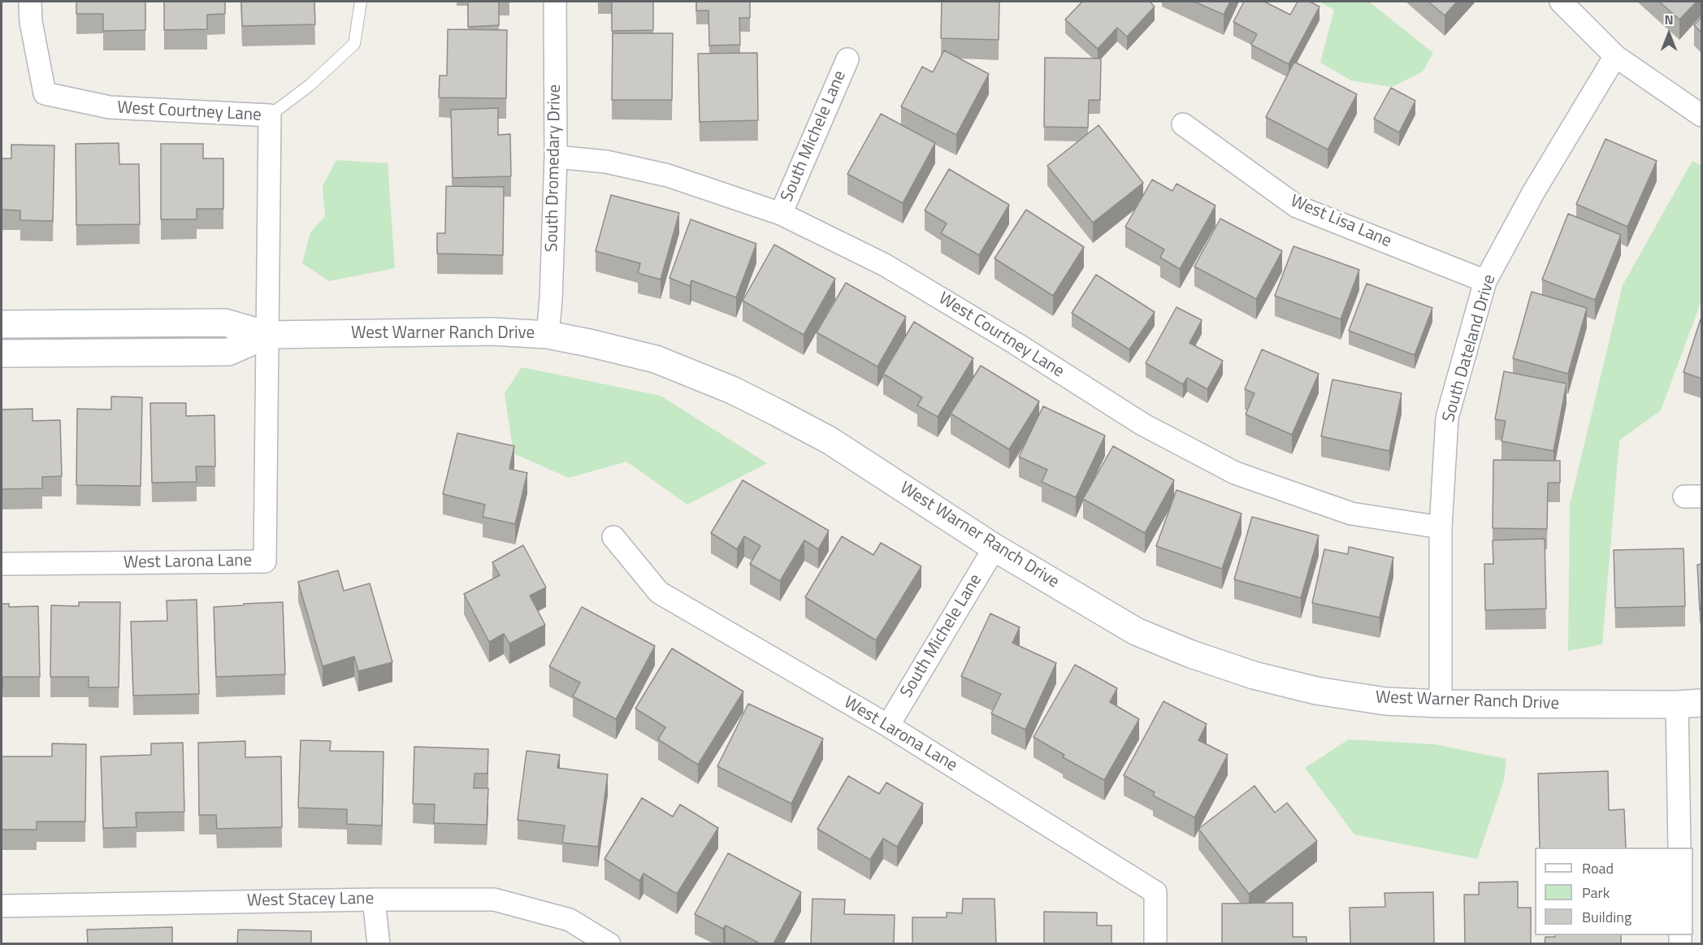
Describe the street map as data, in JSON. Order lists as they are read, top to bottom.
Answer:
{
  "streets": {
    "street": [
      "West Courtney Lane",
      "South Michele Lane",
      "South Dromedary Drive",
      "West Lisa Lane",
      "West Warner Ranch Drive",
      "South Dateland Drive",
      "West Larona Lane",
      "West Stacey Lane"
    ]
  },
  "crossings": [
    ["West Courtney Lane", "South Michele Lane"],
    ["West Courtney Lane", "South Dromedary Drive"],
    ["West Courtney Lane", "West Warner Ranch Drive"],
    ["West Courtney Lane", "South Dateland Drive"],
    ["West Courtney Lane", "West Larona Lane"],
    ["South Michele Lane", "West Warner Ranch Drive"],
    ["South Michele Lane", "West Larona Lane"],
    ["South Dromedary Drive", "West Warner Ranch Drive"],
    ["West Lisa Lane", "South Dateland Drive"],
    ["West Warner Ranch Drive", "South Dateland Drive"],
    ["West Warner Ranch Drive", "West Larona Lane"]
  ],
  "legend": ["Road", "Park", "Building"],
  "north": "top"
}
